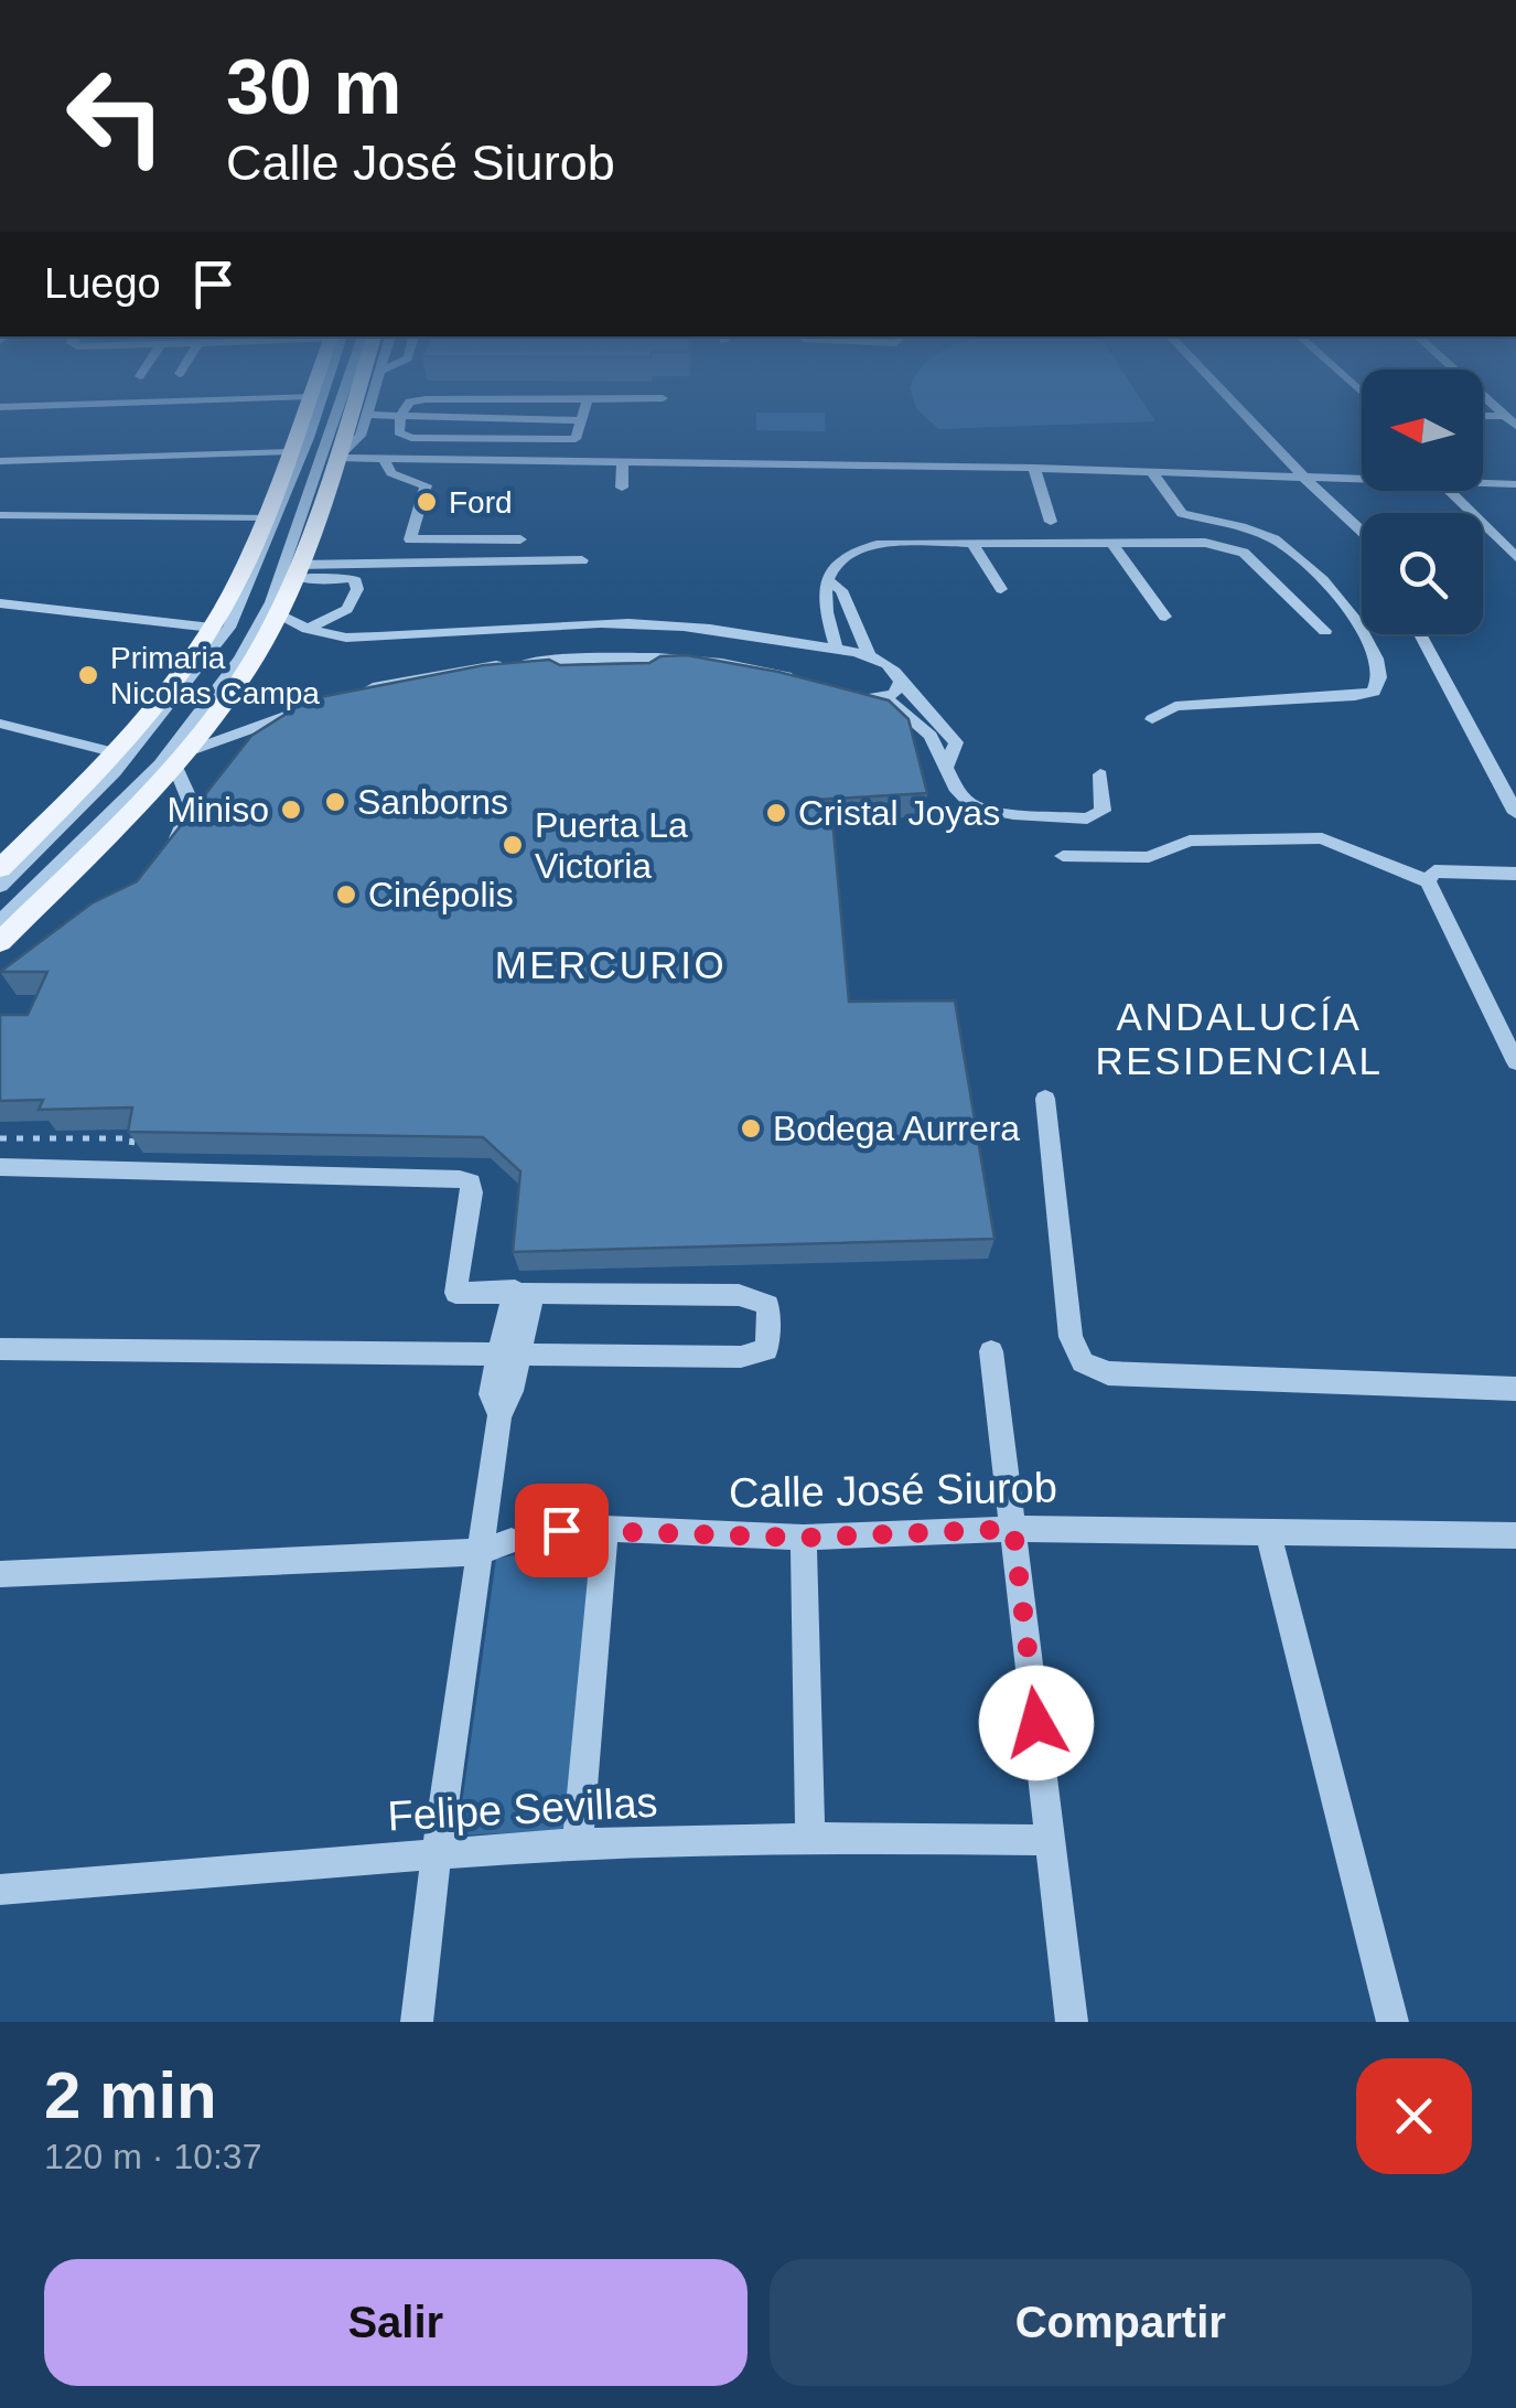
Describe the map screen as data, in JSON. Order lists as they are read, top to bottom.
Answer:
{
  "streets": {
    "street": ["Calle José Siurob", "Felipe Sevillas"]
  },
  "districts": ["MERCURIO", "ANDALUCÍA RESIDENCIAL"],
  "places": [
    "Ford",
    "Primaria Nicolas Campa",
    "Sanborns",
    "Miniso",
    "Cristal Joyas",
    "Puerta La Victoria",
    "Cinépolis",
    "Bodega Aurrera"
  ],
  "north": "left",
  "page": {
    "turn": ["30 m", "Calle José Siurob"],
    "then": "Luego",
    "heading": ["2 min", "120 m · 10:37"],
    "buttons": ["Salir", "Compartir"]
  }
}
